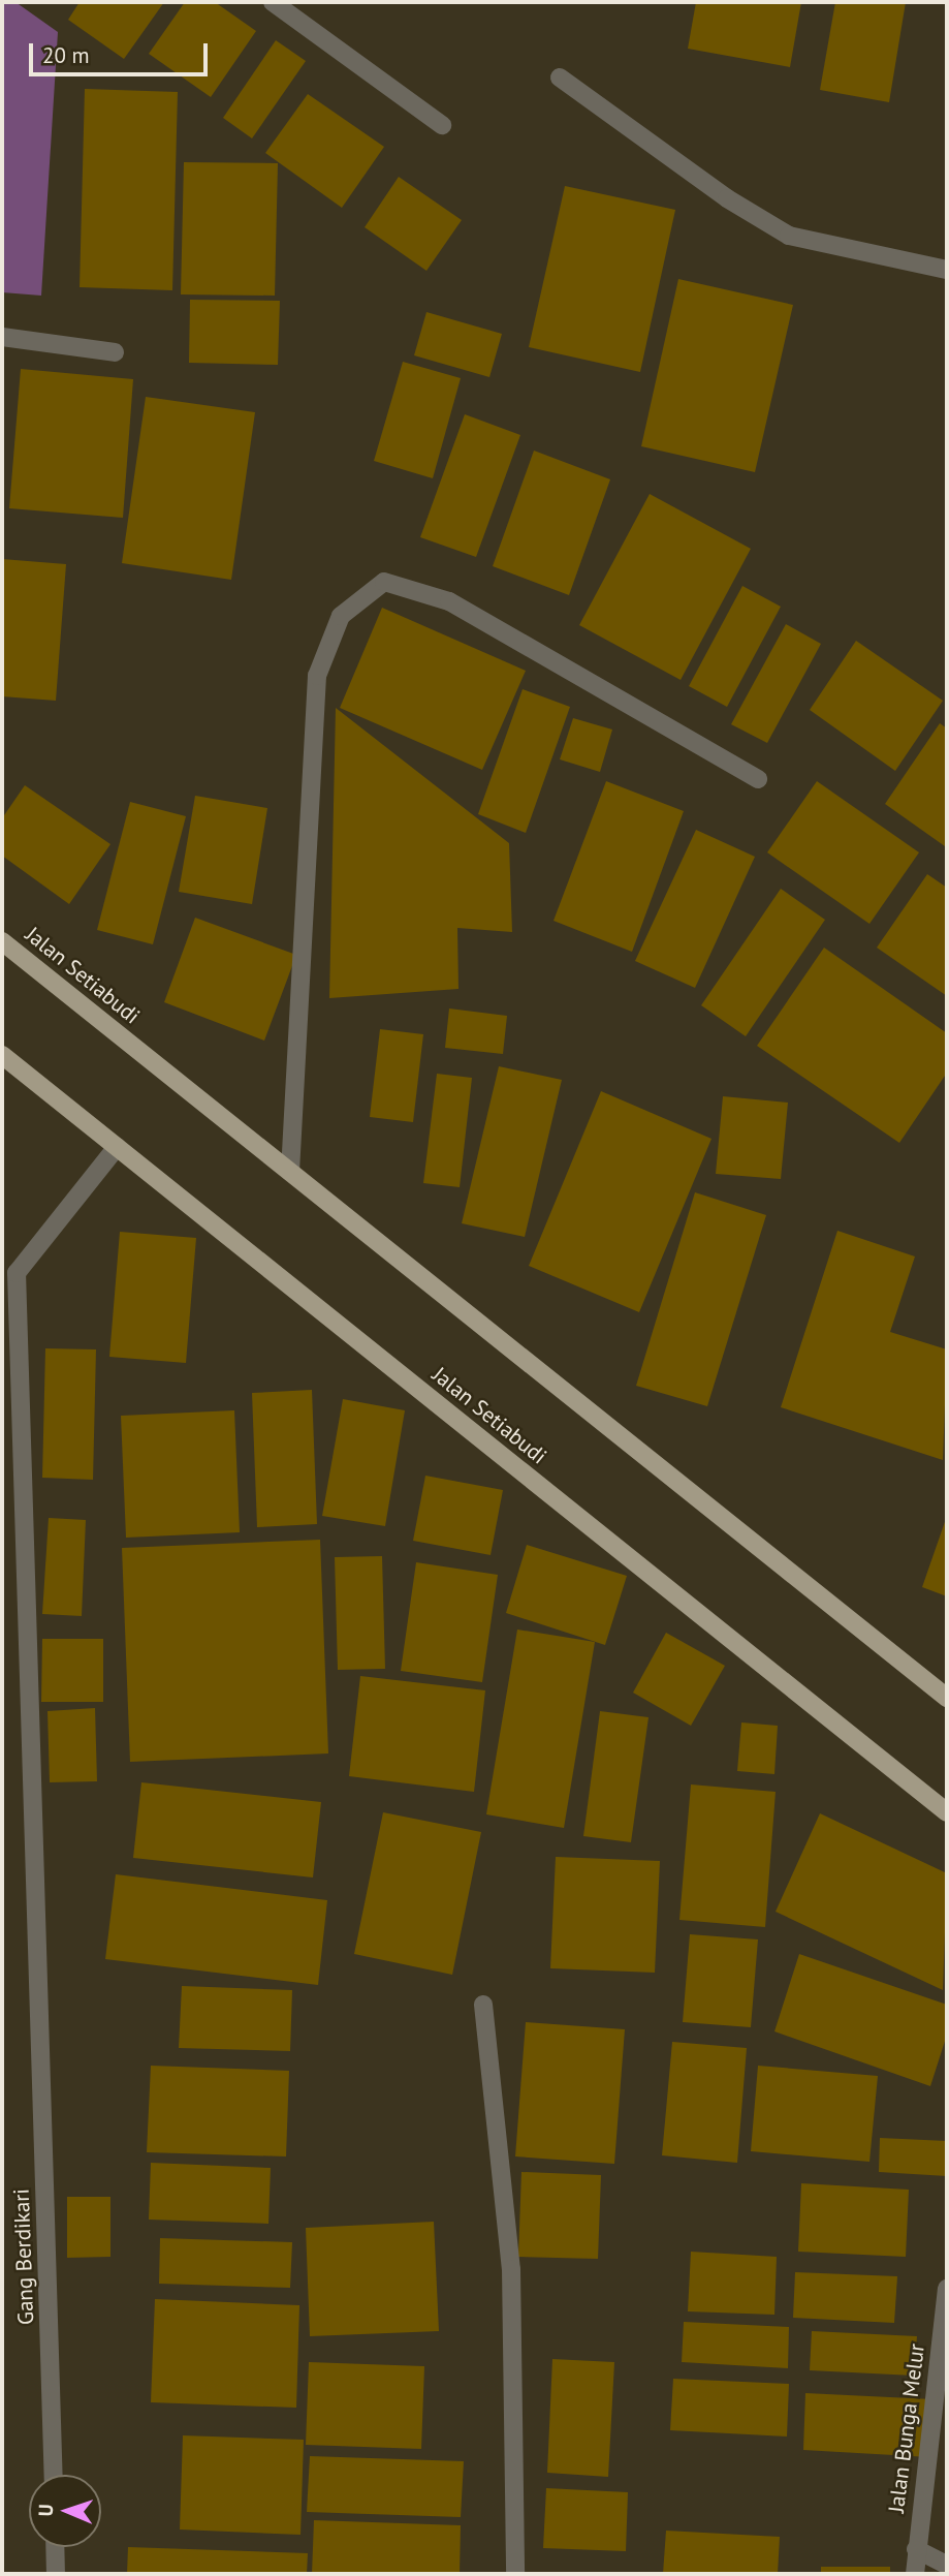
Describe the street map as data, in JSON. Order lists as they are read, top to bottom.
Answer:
{
  "streets": {
    "main road": ["Jalan Setiabudi"],
    "street": ["Gang Berdikari", "Jalan Bunga Melur"]
  },
  "crossings": [
    ["Jalan Setiabudi", "Gang Berdikari"]
  ],
  "scale_bar": "20 m",
  "north": "left"
}
